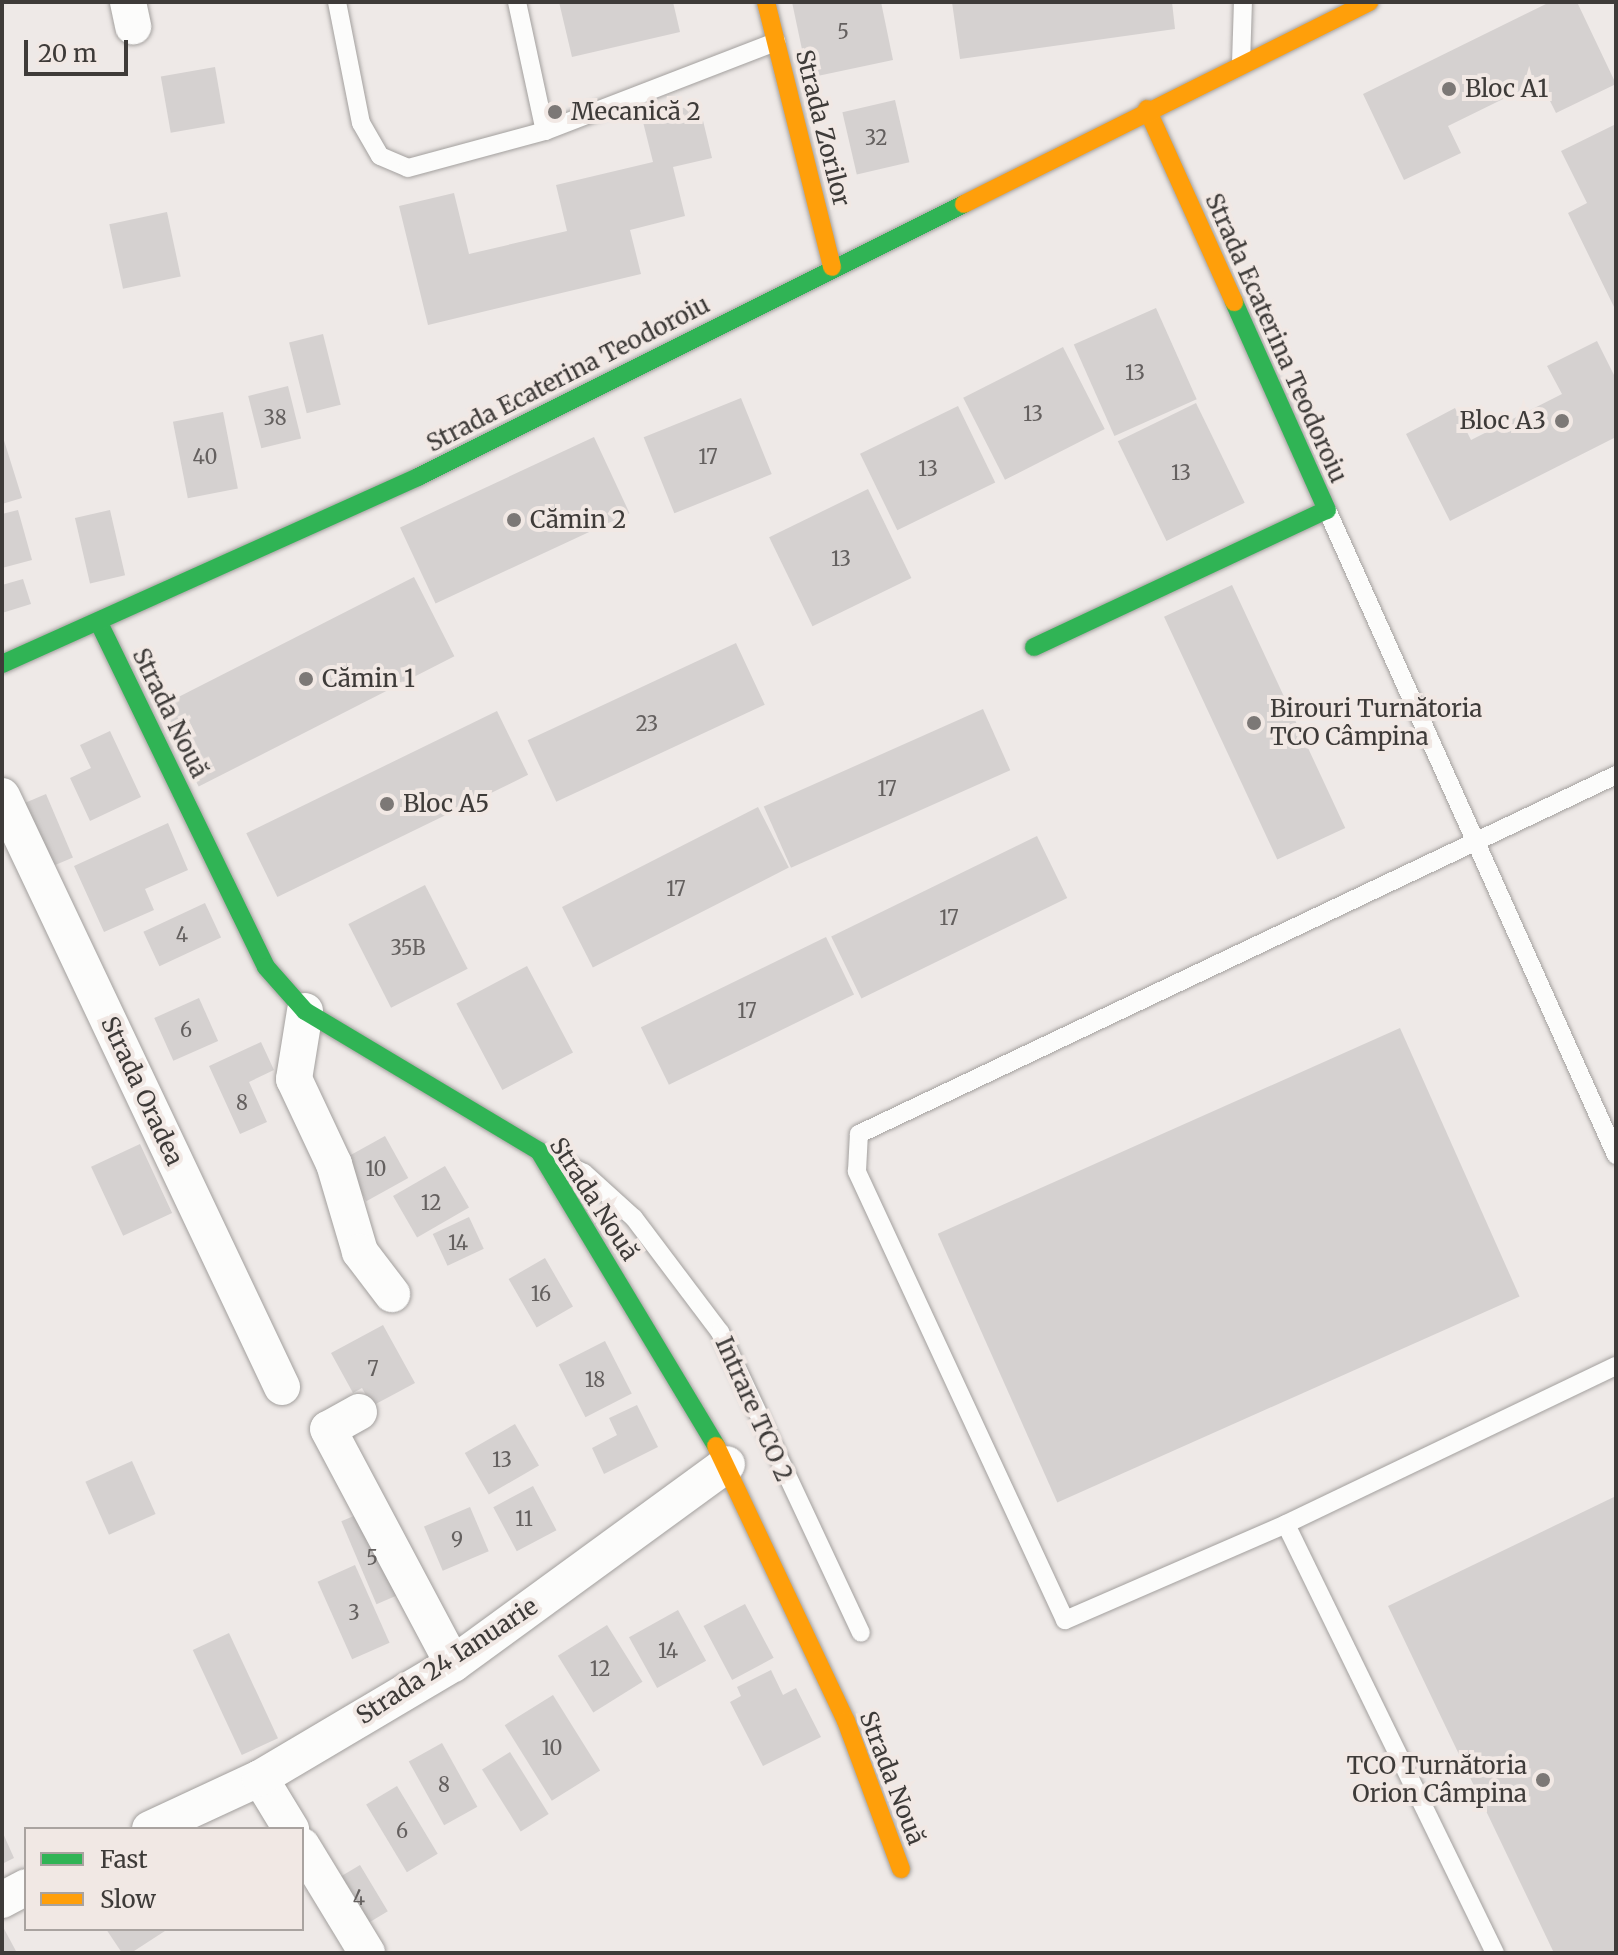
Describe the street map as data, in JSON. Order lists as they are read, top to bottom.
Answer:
{
  "streets": {
    "street": [
      "Strada Zorilor",
      "Strada Ecaterina Teodoroiu",
      "Strada Nouă",
      "Strada Oradea",
      "Strada 24 Ianuarie"
    ],
    "lane": ["Intrare TCO 2"]
  },
  "crossings": [
    ["Strada Zorilor", "Strada Ecaterina Teodoroiu"],
    ["Strada Ecaterina Teodoroiu", "Strada Nouă"],
    ["Strada Nouă", "Intrare TCO 2"],
    ["Strada Nouă", "Strada 24 Ianuarie"]
  ],
  "places": [
    "Bloc A1",
    "Mecanică 2",
    "Bloc A3",
    "Cămin 2",
    "Cămin 1",
    "Birouri Turnătoria TCO Câmpina",
    "Bloc A5",
    "TCO Turnătoria Orion Câmpina"
  ],
  "house_numbers": [
    "5",
    "32",
    "13",
    "13",
    "38",
    "40",
    "17",
    "13",
    "13",
    "13",
    "23",
    "17",
    "17",
    "17",
    "4",
    "35B",
    "17",
    "6",
    "8",
    "10",
    "12",
    "14",
    "16",
    "7",
    "18",
    "13",
    "11",
    "9",
    "5",
    "3",
    "14",
    "12",
    "10",
    "8",
    "6",
    "4"
  ],
  "legend": ["Fast", "Slow"],
  "scale_bar": "20 m"
}
